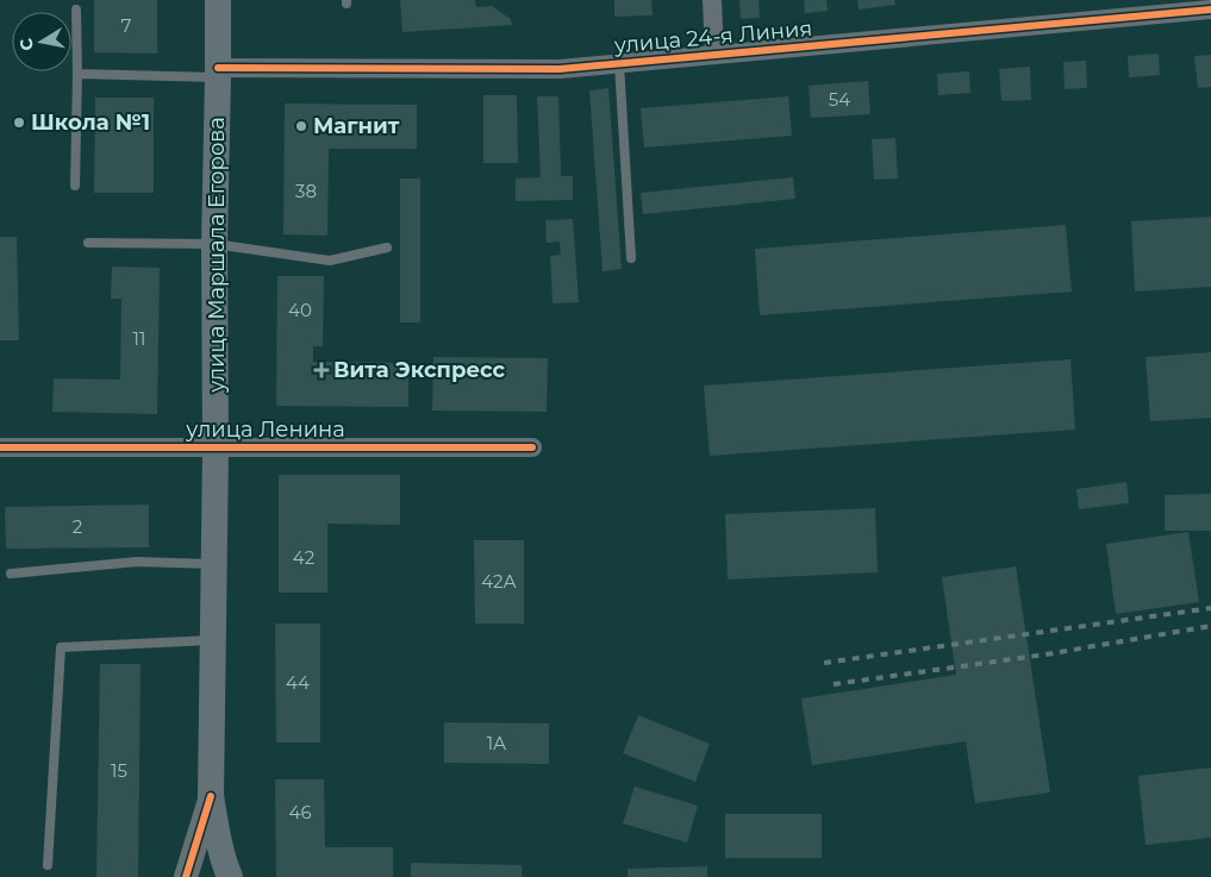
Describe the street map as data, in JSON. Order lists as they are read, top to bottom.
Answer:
{
  "streets": {
    "main road": ["улица Маршала Егорова"],
    "street": ["улица 24-я Линия", "улица Ленина"]
  },
  "crossings": [
    ["улица 24-я Линия", "улица Маршала Егорова"],
    ["улица Маршала Егорова", "улица Ленина"]
  ],
  "places": {
    "other": ["Школа №1", "Магнит"],
    "health": ["Вита Экспресс"]
  },
  "house_numbers": [
    "7",
    "54",
    "38",
    "40",
    "11",
    "2",
    "42",
    "42А",
    "44",
    "1А",
    "15",
    "46"
  ],
  "north": "left"
}
